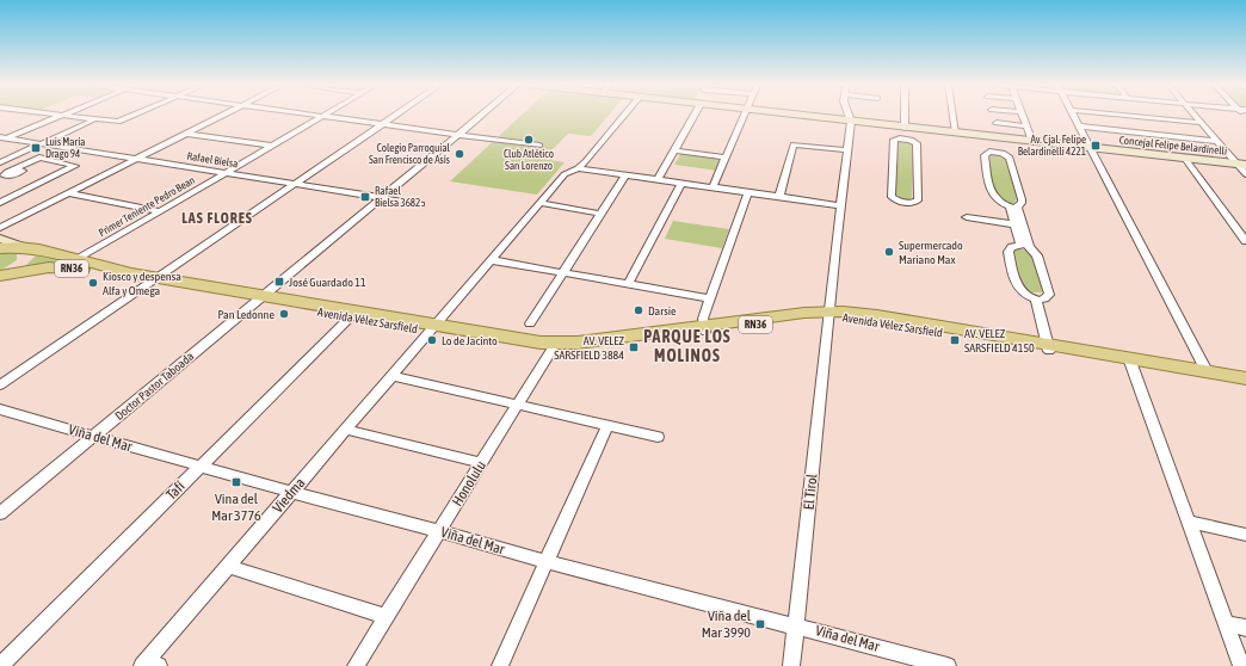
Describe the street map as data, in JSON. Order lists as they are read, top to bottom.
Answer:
{
  "streets": {
    "main road": ["Concejal Felipe Belardinelli", "RN36", "Avenida Vélez Sarsfield"],
    "street": [
      "Rafael Bielsa",
      "Primer Teniente Pedro Bean",
      "Doctor Pastor Taboada",
      "Viña del Mar",
      "Honolulu",
      "Tafí",
      "El Tirol",
      "Viedma"
    ]
  },
  "crossings": [
    ["Concejal Felipe Belardinelli", "El Tirol"],
    ["Rafael Bielsa", "Primer Teniente Pedro Bean"],
    ["Rafael Bielsa", "Doctor Pastor Taboada"],
    ["Primer Teniente Pedro Bean", "Avenida Vélez Sarsfield"],
    ["RN36", "Avenida Vélez Sarsfield"],
    ["Avenida Vélez Sarsfield", "Doctor Pastor Taboada"],
    ["Avenida Vélez Sarsfield", "Honolulu"],
    ["Avenida Vélez Sarsfield", "Tafí"],
    ["Avenida Vélez Sarsfield", "El Tirol"],
    ["Avenida Vélez Sarsfield", "Viedma"],
    ["Doctor Pastor Taboada", "Viña del Mar"],
    ["Viña del Mar", "Honolulu"],
    ["Viña del Mar", "Tafí"],
    ["Viña del Mar", "El Tirol"],
    ["Viña del Mar", "Viedma"]
  ],
  "districts": ["LAS FLORES", "PARQUE LOS MOLINOS"],
  "places": {
    "other": [
      "Club Atlético San Lorenzo",
      "Colegio Parroquial San Frencisco de Asís",
      "Supermercado Mariano Max",
      "Kiosco y despensa Alfa y Omega",
      "Darsie",
      "Pan Ledonne",
      "Lo de Jacinto"
    ],
    "transit": [
      "Av. Cjal. Felipe Belardinelli 4221",
      "Luis María Drago 94",
      "Rafael Bielsa 3682",
      "José Guardado 11",
      "AV. VELEZ SARSFIELD 4150",
      "AV. VELEZ SARSFIELD 3884",
      "Vina del Mar 3776",
      "Viña del Mar 3990"
    ]
  }
}
